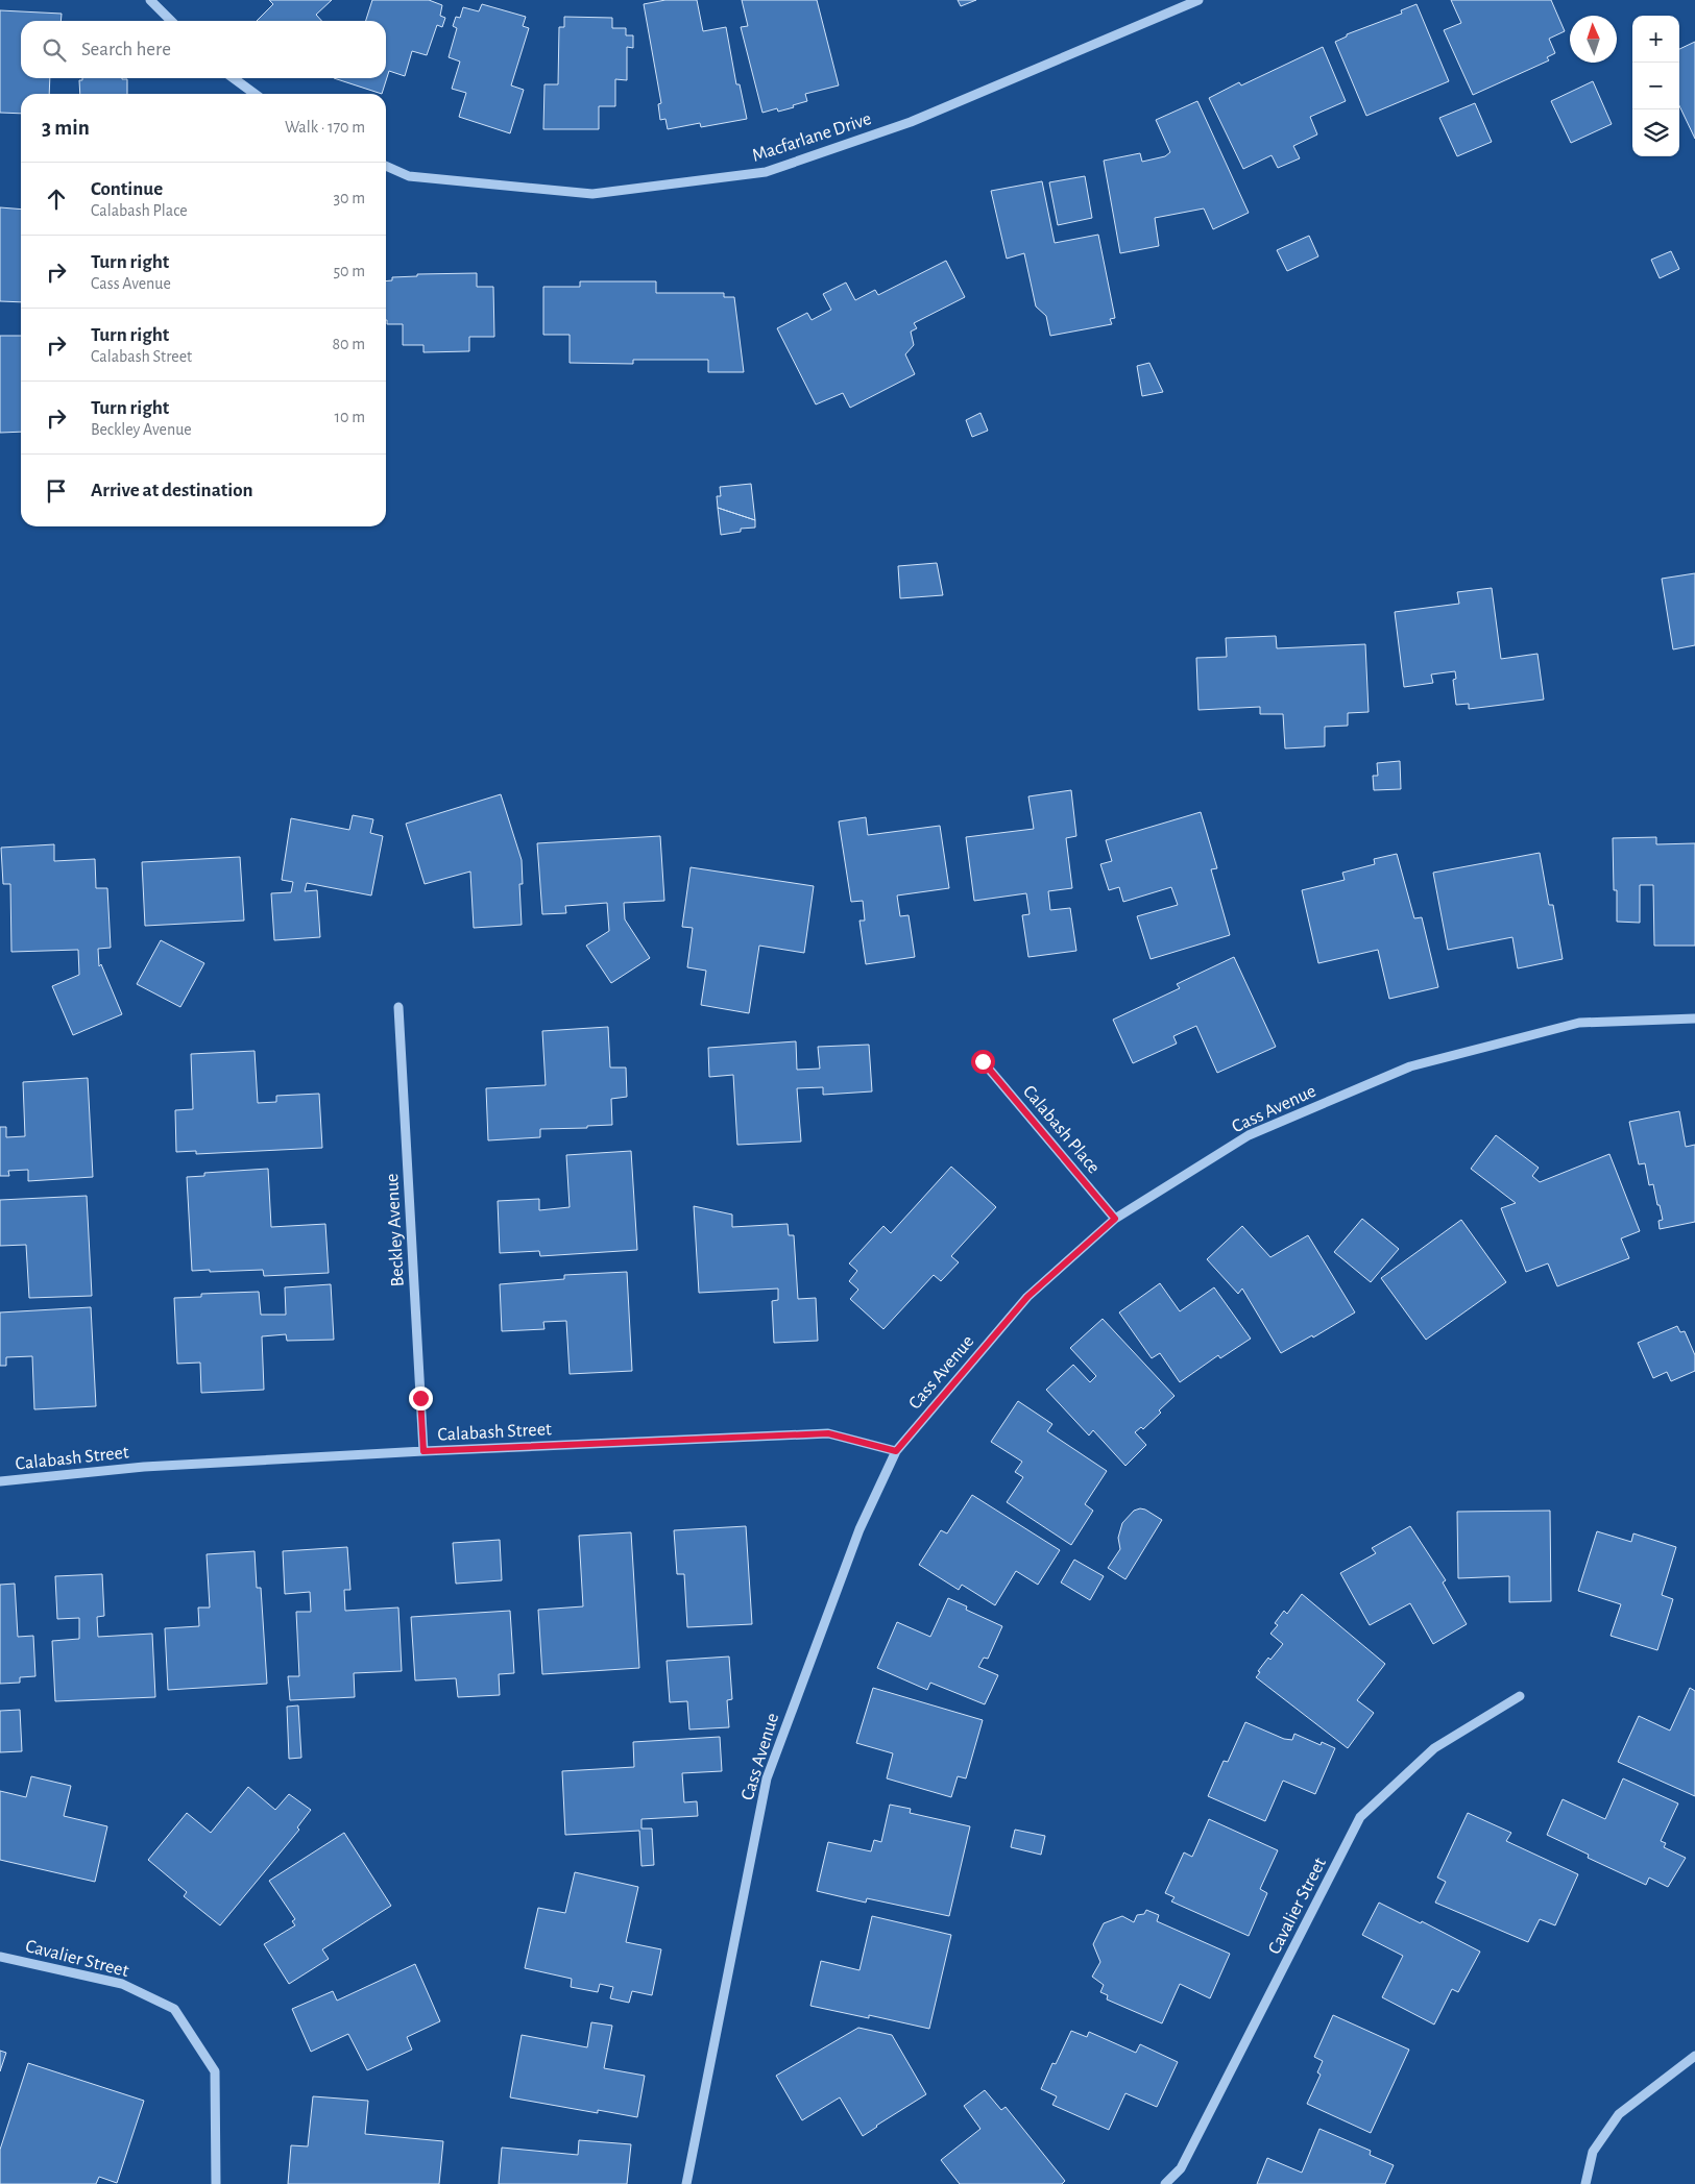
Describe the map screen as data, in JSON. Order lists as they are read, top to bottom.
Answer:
{
  "streets": {
    "street": [
      "Macfarlane Drive",
      "Cass Avenue",
      "Calabash Place",
      "Beckley Avenue",
      "Calabash Street",
      "Cavalier Street"
    ]
  },
  "crossings": [
    ["Cass Avenue", "Calabash Place"],
    ["Cass Avenue", "Calabash Street"],
    ["Beckley Avenue", "Calabash Street"]
  ],
  "north": "top",
  "page": {
    "map_buttons": ["+", "−"],
    "search": "Search here",
    "heading": ["3 min", "Walk · 170 m"],
    "list": [
      ["Continue", "Calabash Place", "30 m"],
      ["Turn right", "Cass Avenue", "50 m"],
      ["Turn right", "Calabash Street", "80 m"],
      ["Turn right", "Beckley Avenue", "10 m"],
      "Arrive at destination"
    ]
  }
}
